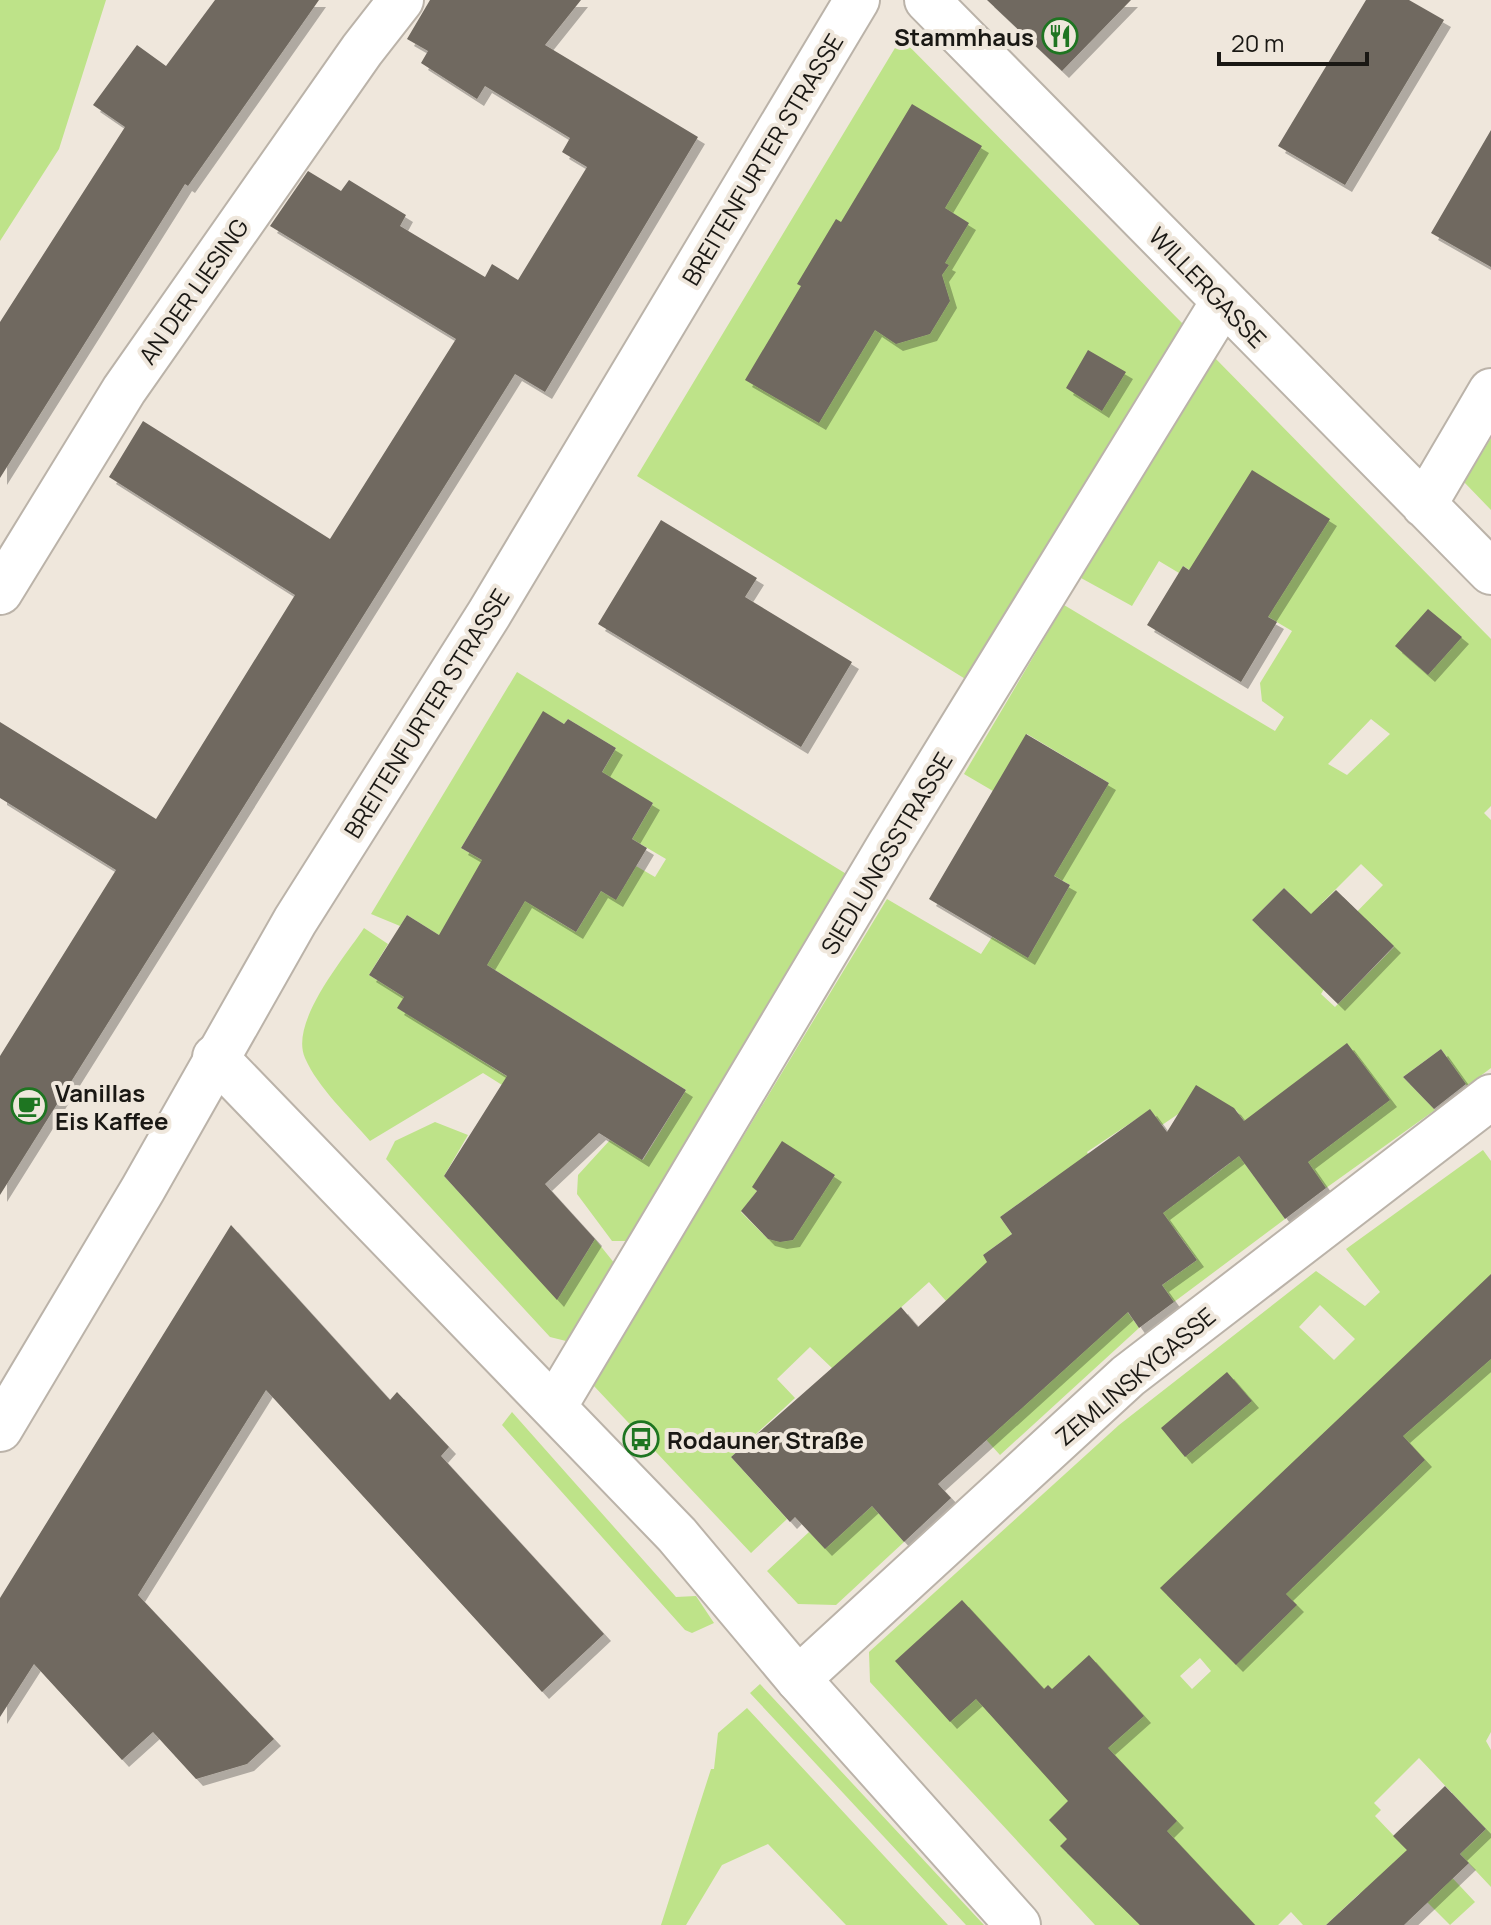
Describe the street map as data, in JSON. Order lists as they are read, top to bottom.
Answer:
{
  "streets": {
    "street": [
      "BREITENFURTER STRASSE",
      "WILLERGASSE",
      "AN DER LIESING",
      "SIEDLUNGSSTRASSE",
      "ZEMLINSKYGASSE"
    ]
  },
  "crossings": [
    ["WILLERGASSE", "SIEDLUNGSSTRASSE"]
  ],
  "places": {
    "restaurant": ["Stammhaus"],
    "cafe": ["Vanillas Eis Kaffee"],
    "bus stop": ["Rodauner Straße"]
  },
  "scale_bar": "20 m"
}
